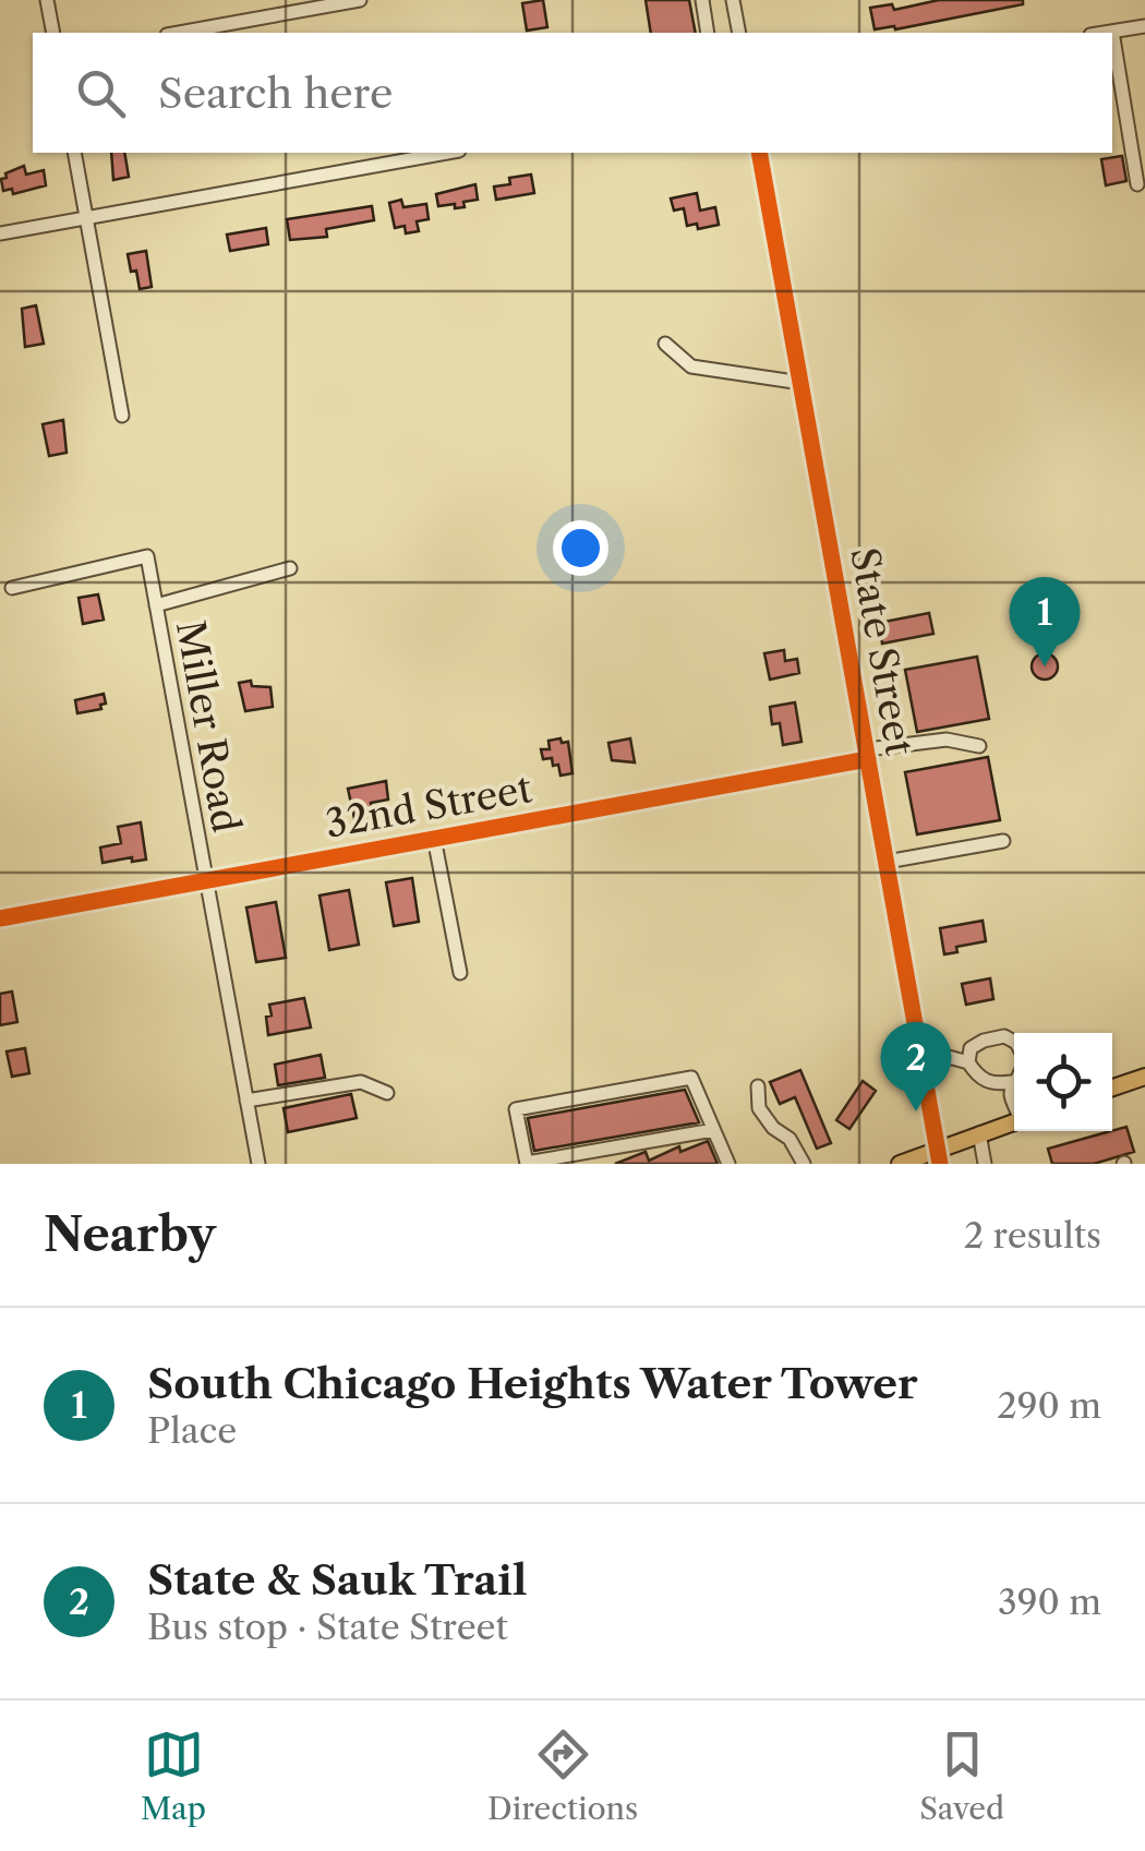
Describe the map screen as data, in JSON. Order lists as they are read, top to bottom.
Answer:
{
  "streets": {
    "street": ["State Street", "Miller Road", "32nd Street"]
  },
  "crossings": [
    ["State Street", "32nd Street"],
    ["Miller Road", "32nd Street"]
  ],
  "page": {
    "search": "Search here",
    "pins": ["1", "2"],
    "heading": ["Nearby", "2 results"],
    "list": [
      {
        "mark": "1",
        "name": "South Chicago Heights Water Tower",
        "note": "Place",
        "value": "290 m"
      },
      {
        "mark": "2",
        "name": "State & Sauk Trail",
        "note": "Bus stop · State Street",
        "value": "390 m"
      }
    ],
    "nav": ["Map", "Directions", "Saved"]
  }
}
